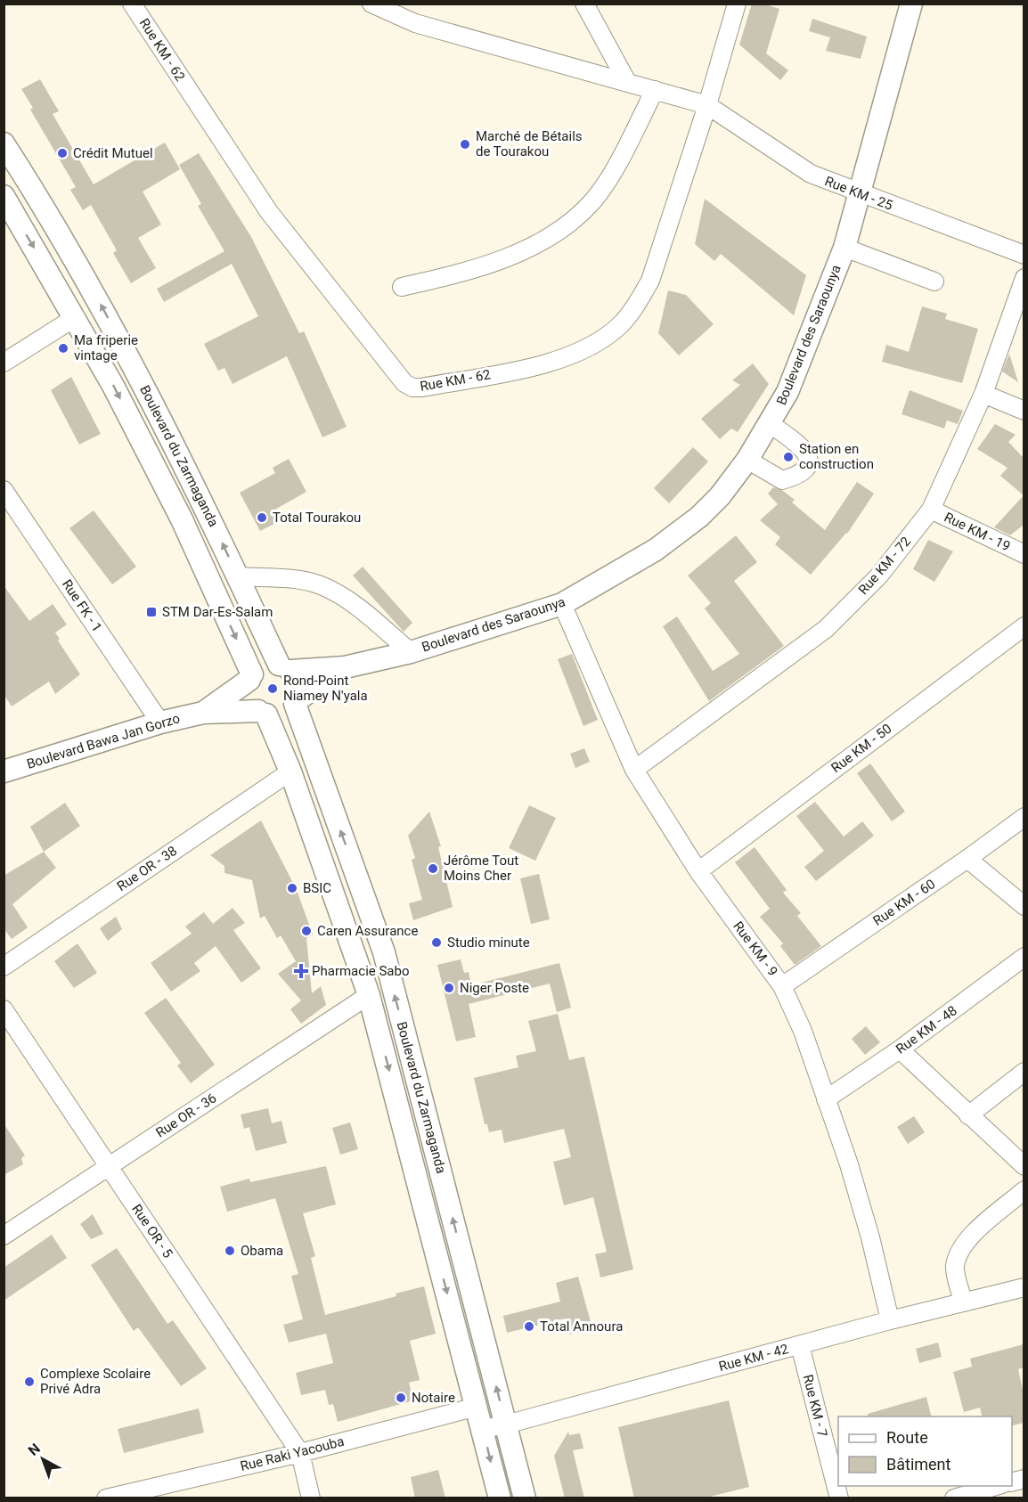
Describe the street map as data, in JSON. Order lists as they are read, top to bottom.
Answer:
{
  "streets": {
    "main road": ["Boulevard des Saraounya", "Boulevard du Zarmaganda", "Boulevard Bawa Jan Gorzo"],
    "street": [
      "Rue KM - 62",
      "Rue KM - 25",
      "Rue KM - 19",
      "Rue KM - 72",
      "Rue FK - 1",
      "Rue KM - 50",
      "Rue OR - 38",
      "Rue KM - 60",
      "Rue KM - 9",
      "Rue KM - 48",
      "Rue OR - 36",
      "Rue OR - 5",
      "Rue KM - 42",
      "Rue KM - 7",
      "Rue Raki Yacouba"
    ]
  },
  "crossings": [
    ["Rue KM - 62", "Rue KM - 25"],
    ["Rue KM - 25", "Boulevard des Saraounya"],
    ["Boulevard des Saraounya", "Boulevard du Zarmaganda"],
    ["Boulevard des Saraounya", "Boulevard Bawa Jan Gorzo"],
    ["Boulevard des Saraounya", "Rue KM - 9"],
    ["Boulevard du Zarmaganda", "Boulevard Bawa Jan Gorzo"],
    ["Boulevard du Zarmaganda", "Rue OR - 38"],
    ["Boulevard du Zarmaganda", "Rue OR - 36"],
    ["Boulevard du Zarmaganda", "Rue KM - 42"],
    ["Boulevard du Zarmaganda", "Rue Raki Yacouba"],
    ["Rue KM - 19", "Rue KM - 72"],
    ["Rue KM - 72", "Rue KM - 9"],
    ["Rue FK - 1", "Boulevard Bawa Jan Gorzo"],
    ["Rue KM - 50", "Rue KM - 9"],
    ["Rue KM - 60", "Rue KM - 9"],
    ["Rue KM - 9", "Rue KM - 48"],
    ["Rue KM - 9", "Rue KM - 42"],
    ["Rue OR - 36", "Rue OR - 5"],
    ["Rue OR - 5", "Rue Raki Yacouba"],
    ["Rue KM - 42", "Rue KM - 7"]
  ],
  "places": {
    "other": [
      "Marché de Bétails de Tourakou",
      "Crédit Mutuel",
      "Ma friperie vintage",
      "Station en construction",
      "Total Tourakou",
      "Rond-Point Niamey N'yala",
      "Jérôme Tout Moins Cher",
      "BSIC",
      "Caren Assurance",
      "Studio minute",
      "Niger Poste",
      "Obama",
      "Total Annoura",
      "Complexe Scolaire Privé Adra",
      "Notaire"
    ],
    "transit": ["STM Dar-Es-Salam"],
    "health": ["Pharmacie Sabo"]
  },
  "legend": ["Route", "Bâtiment"],
  "north": "top left"
}
